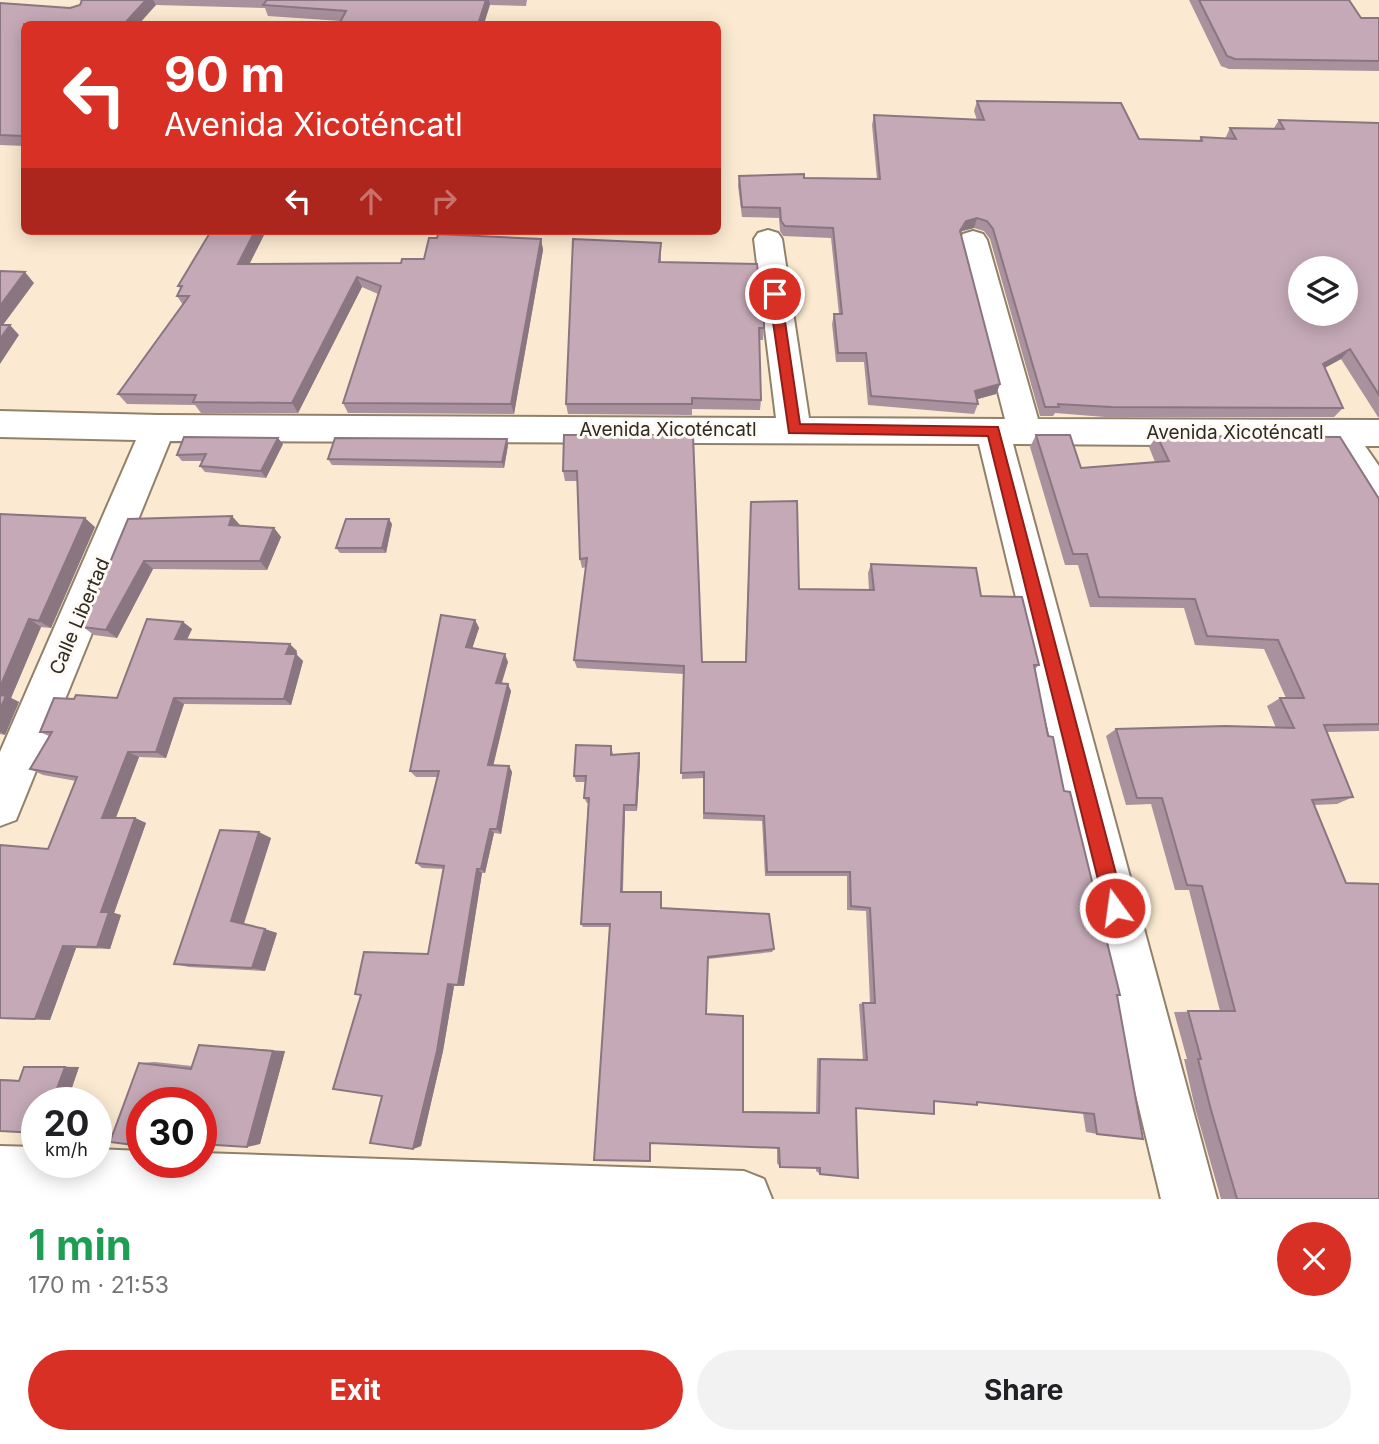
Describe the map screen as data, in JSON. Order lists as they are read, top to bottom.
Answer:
{
  "streets": {
    "street": ["Avenida Xicoténcatl", "Calle Libertad"]
  },
  "crossings": [
    ["Avenida Xicoténcatl", "Calle Libertad"]
  ],
  "page": {
    "turn": ["90 m", "Avenida Xicoténcatl"],
    "speed": "20 km/h",
    "limit": "30",
    "heading": ["1 min", "170 m · 21:53"],
    "buttons": ["Exit", "Share"]
  }
}
